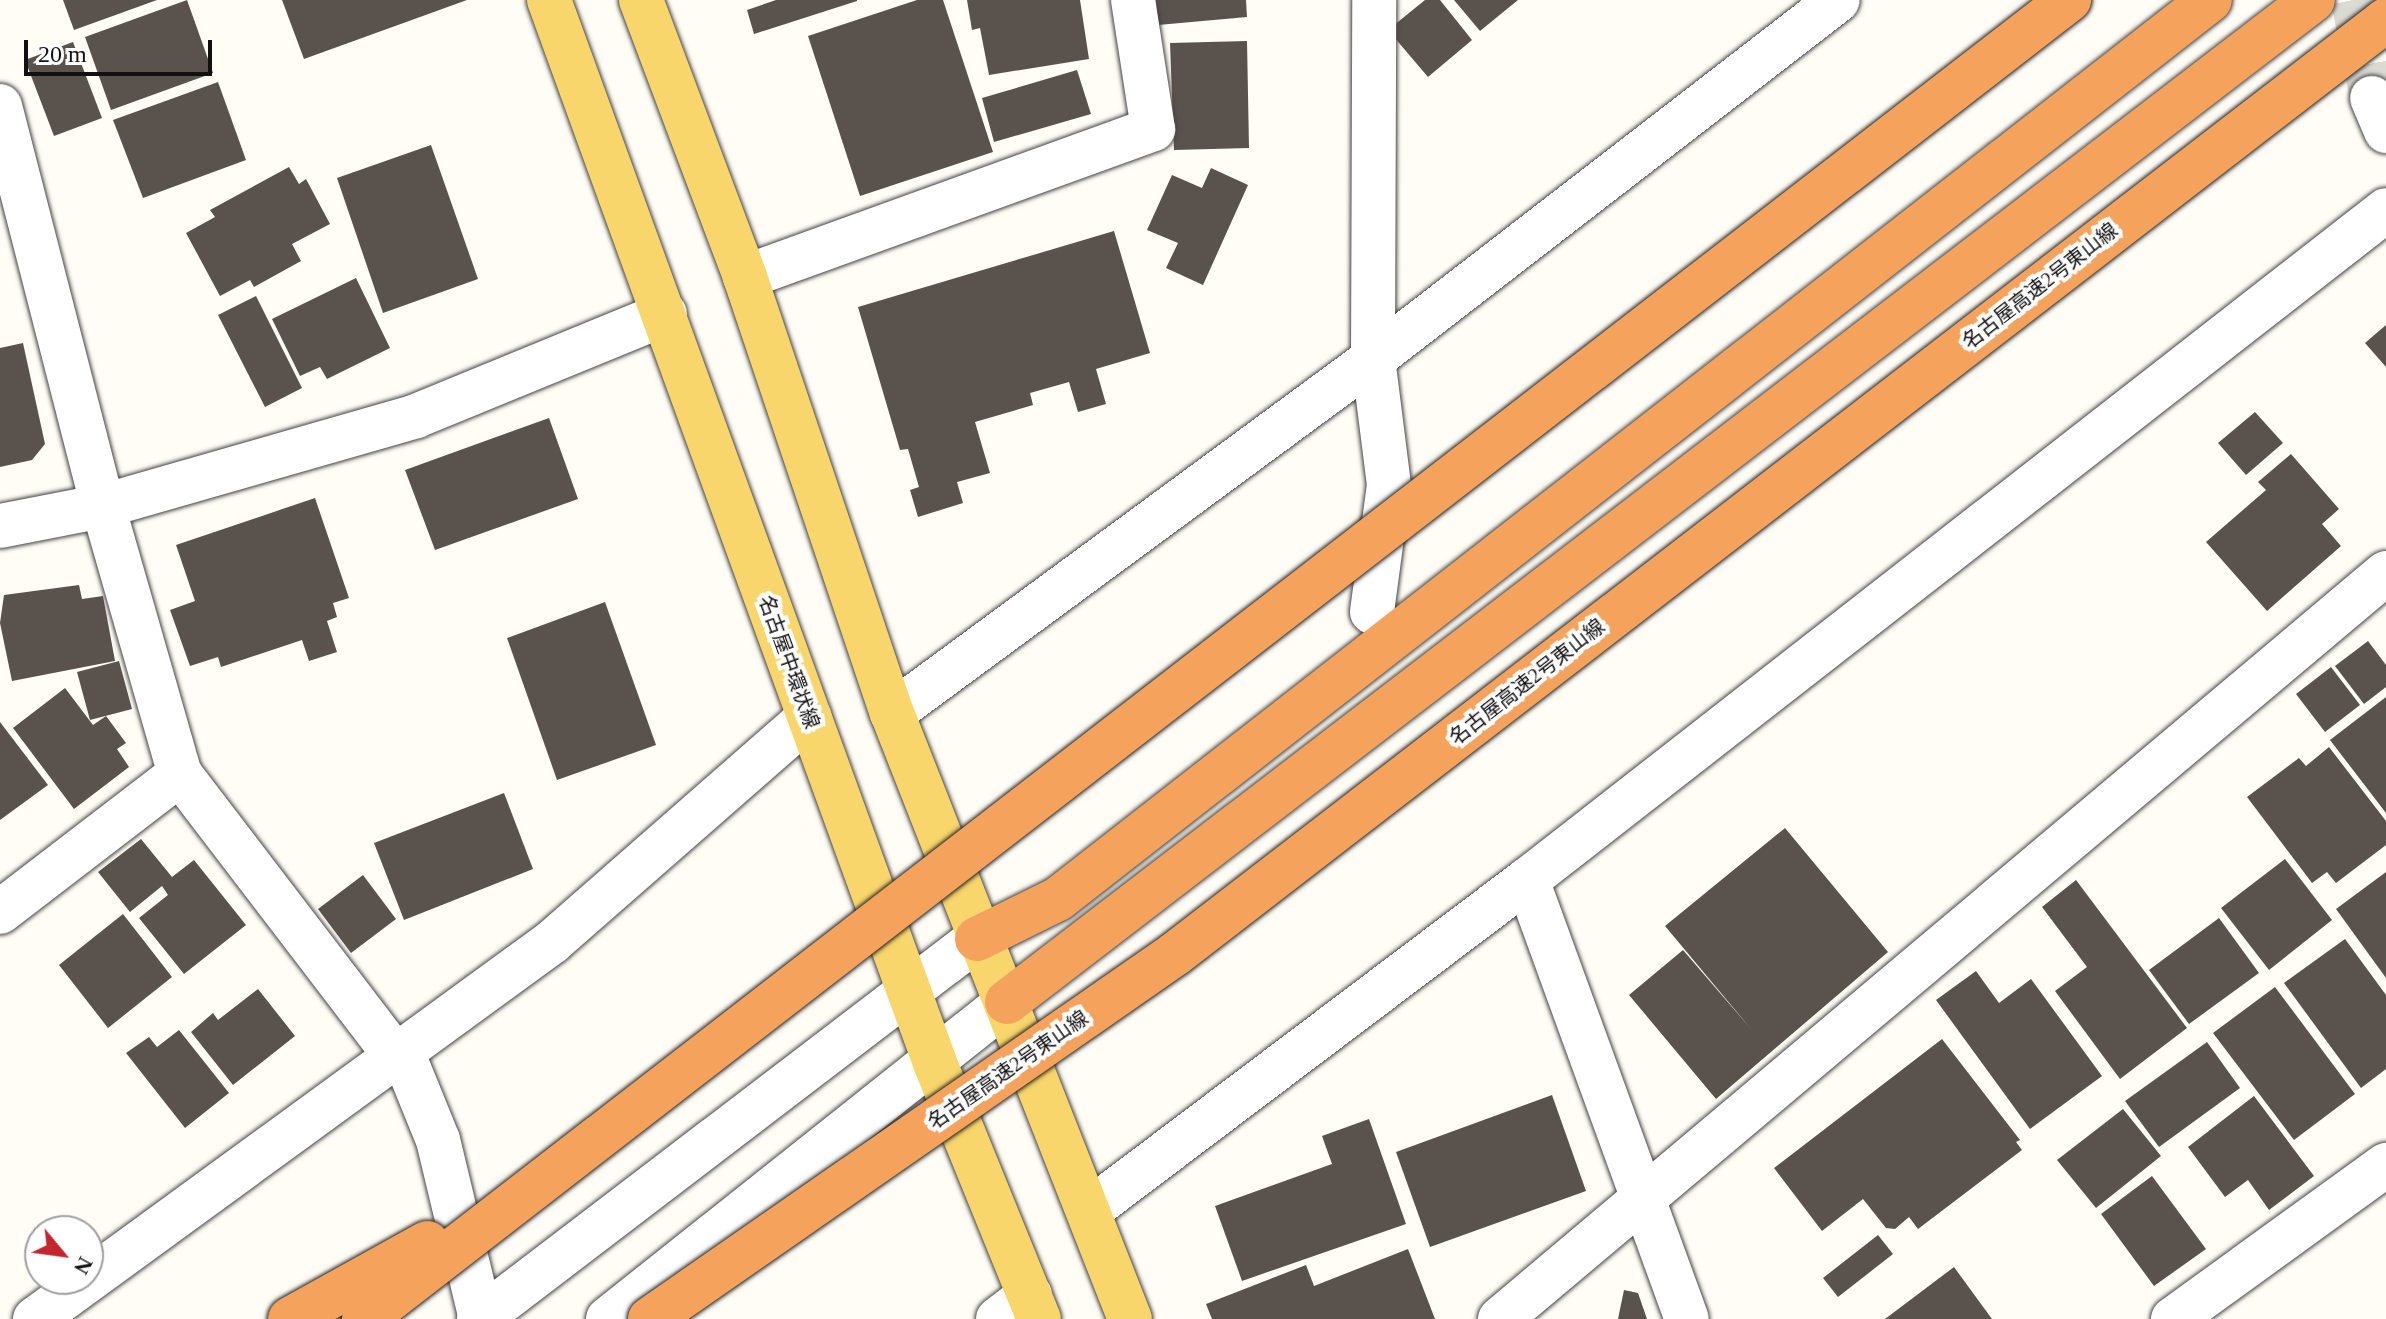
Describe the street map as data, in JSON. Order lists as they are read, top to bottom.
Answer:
{
  "streets": {
    "highway": ["名古屋高速2号東山線"],
    "main road": ["名古屋中環状線"]
  },
  "scale_bar": "20 m",
  "north": "bottom right"
}
